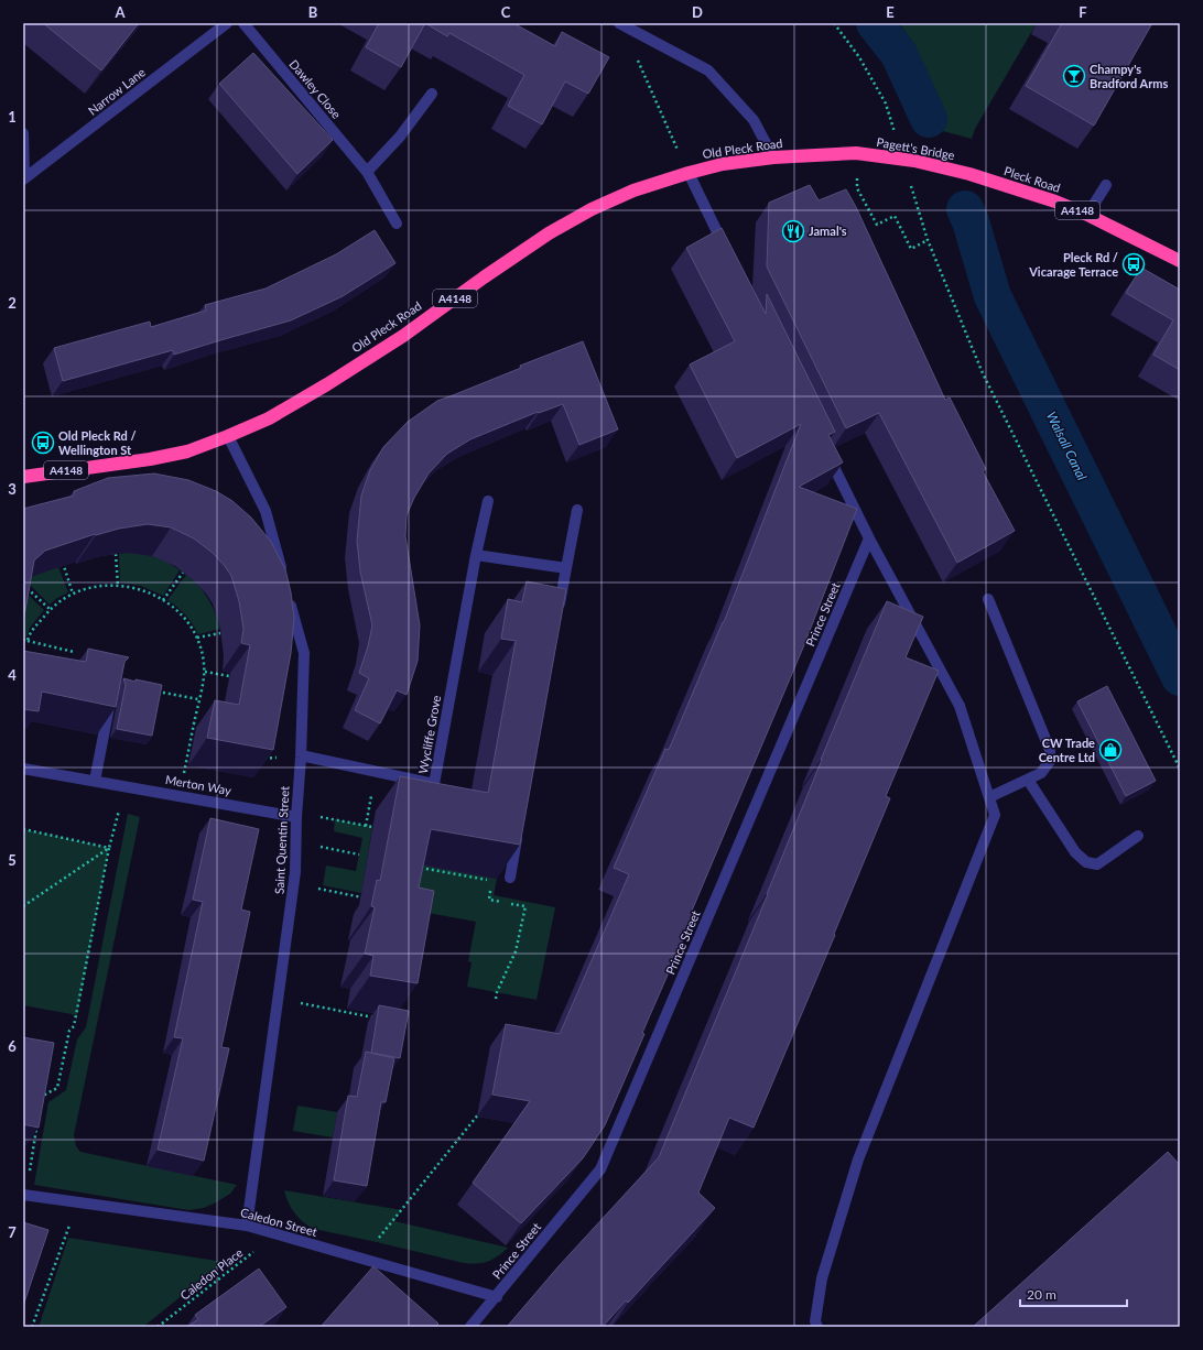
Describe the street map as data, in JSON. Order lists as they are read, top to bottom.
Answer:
{
  "streets": {
    "highway": [
      "Old Pleck Road",
      "Pagett's Bridge",
      "Pleck Road",
      "A4148"
    ],
    "street": [
      "Dawley Close",
      "Narrow Lane",
      "Prince Street",
      "Wycliffe Grove",
      "Merton Way",
      "Saint Quentin Street",
      "Caledon Street"
    ],
    "path": ["Caledon Place"]
  },
  "crossings": [
    ["Old Pleck Road", "Pagett's Bridge"],
    ["Pagett's Bridge", "Pleck Road"],
    ["Prince Street", "Caledon Street"],
    ["Wycliffe Grove", "Saint Quentin Street"],
    ["Merton Way", "Saint Quentin Street"],
    ["Saint Quentin Street", "Caledon Street"],
    ["Caledon Street", "Caledon Place"]
  ],
  "water": ["Walsall Canal"],
  "places": {
    "bar": ["Champy's Bradford Arms"],
    "restaurant": ["Jamal's"],
    "bus stop": ["Pleck Rd / Vicarage Terrace", "Old Pleck Rd / Wellington St"],
    "shop": ["CW Trade Centre Ltd"]
  },
  "scale_bar": "20 m",
  "grid": {
    "columns": [
      "A",
      "B",
      "C",
      "D",
      "E",
      "F"
    ],
    "rows": [
      "1",
      "2",
      "3",
      "4",
      "5",
      "6",
      "7"
    ]
  }
}
